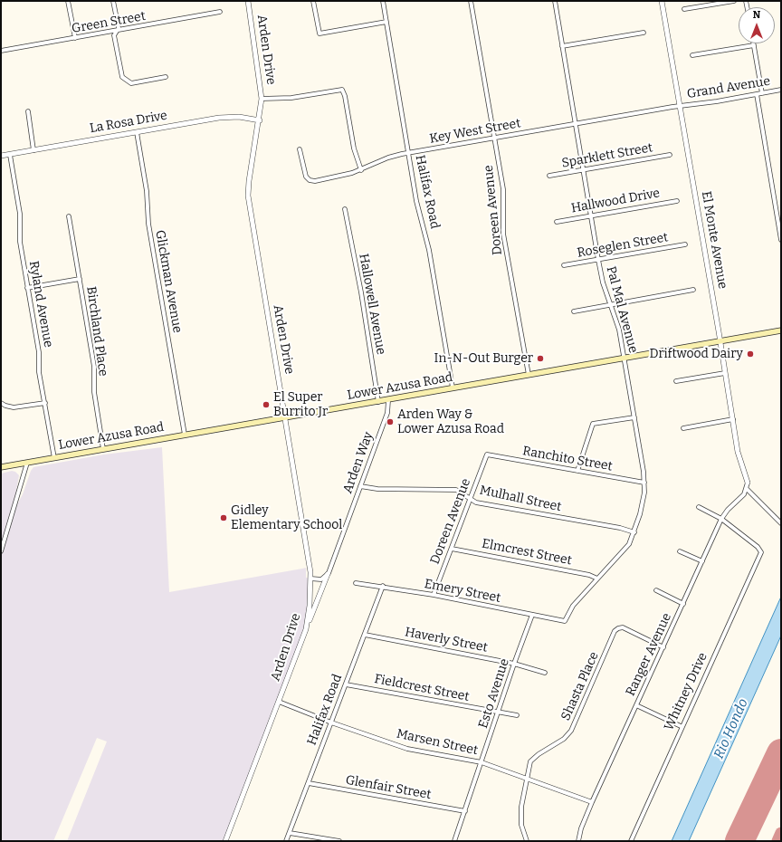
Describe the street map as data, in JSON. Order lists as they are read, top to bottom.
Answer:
{
  "streets": {
    "main road": ["Lower Azusa Road"],
    "street": [
      "Green Street",
      "Arden Drive",
      "Grand Avenue",
      "La Rosa Drive",
      "Key West Street",
      "Sparklett Street",
      "Halifax Road",
      "Hallwood Drive",
      "Doreen Avenue",
      "El Monte Avenue",
      "Roseglen Street",
      "Glickman Avenue",
      "Ryland Avenue",
      "Hallowell Avenue",
      "Pal Mal Avenue",
      "Birchland Place",
      "Ranchito Street",
      "Arden Way",
      "Mulhall Street",
      "Elmcrest Street",
      "Emery Street",
      "Haverly Street",
      "Ranger Avenue",
      "Shasta Place",
      "Fieldcrest Street",
      "Whitney Drive",
      "Esto Avenue",
      "Marsen Street",
      "Glenfair Street"
    ]
  },
  "crossings": [
    ["Arden Drive", "La Rosa Drive"],
    ["Arden Drive", "Lower Azusa Road"],
    ["Arden Drive", "Marsen Street"],
    ["Grand Avenue", "Key West Street"],
    ["Grand Avenue", "El Monte Avenue"],
    ["La Rosa Drive", "Glickman Avenue"],
    ["La Rosa Drive", "Ryland Avenue"],
    ["Key West Street", "Halifax Road"],
    ["Key West Street", "Doreen Avenue"],
    ["Key West Street", "El Monte Avenue"],
    ["Key West Street", "Pal Mal Avenue"],
    ["Sparklett Street", "Pal Mal Avenue"],
    ["Halifax Road", "Lower Azusa Road"],
    ["Halifax Road", "Emery Street"],
    ["Halifax Road", "Haverly Street"],
    ["Halifax Road", "Fieldcrest Street"],
    ["Halifax Road", "Marsen Street"],
    ["Halifax Road", "Glenfair Street"],
    ["Hallwood Drive", "Pal Mal Avenue"],
    ["Doreen Avenue", "Lower Azusa Road"],
    ["Doreen Avenue", "Ranchito Street"],
    ["Doreen Avenue", "Mulhall Street"],
    ["Doreen Avenue", "Elmcrest Street"],
    ["Doreen Avenue", "Emery Street"],
    ["El Monte Avenue", "Lower Azusa Road"],
    ["Roseglen Street", "Pal Mal Avenue"],
    ["Glickman Avenue", "Lower Azusa Road"],
    ["Ryland Avenue", "Lower Azusa Road"],
    ["Hallowell Avenue", "Lower Azusa Road"],
    ["Pal Mal Avenue", "Lower Azusa Road"],
    ["Pal Mal Avenue", "Ranchito Street"],
    ["Pal Mal Avenue", "Mulhall Street"],
    ["Pal Mal Avenue", "Elmcrest Street"],
    ["Pal Mal Avenue", "Emery Street"],
    ["Birchland Place", "Lower Azusa Road"],
    ["Lower Azusa Road", "Arden Way"],
    ["Arden Way", "Mulhall Street"],
    ["Emery Street", "Esto Avenue"],
    ["Haverly Street", "Esto Avenue"],
    ["Ranger Avenue", "Shasta Place"],
    ["Ranger Avenue", "Whitney Drive"],
    ["Ranger Avenue", "Marsen Street"],
    ["Shasta Place", "Marsen Street"],
    ["Fieldcrest Street", "Esto Avenue"],
    ["Esto Avenue", "Marsen Street"],
    ["Esto Avenue", "Glenfair Street"]
  ],
  "water": ["Rio Hondo"],
  "places": [
    "Driftwood Dairy",
    "In-N-Out Burger",
    "El Super Burrito Jr",
    "Arden Way & Lower Azusa Road",
    "Gidley Elementary School"
  ],
  "north": "top"
}
